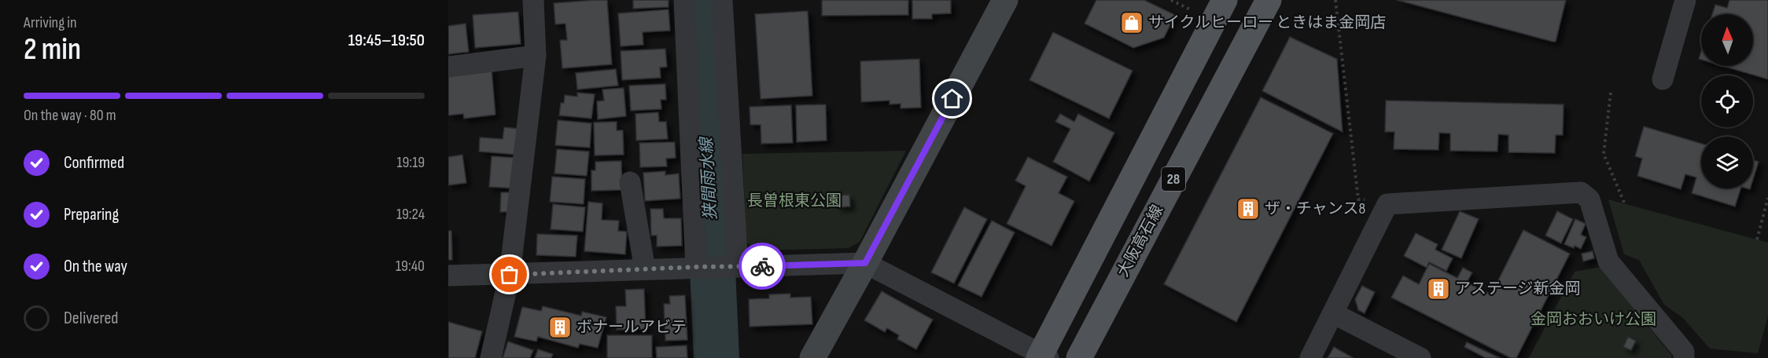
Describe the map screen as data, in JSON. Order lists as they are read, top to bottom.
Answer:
{
  "streets": {
    "main road": ["28", "大阪高石線"]
  },
  "water": ["狭間雨水線"],
  "parks": ["長曽根東公園", "金岡おおいけ公園"],
  "places": {
    "shop": ["サイクルヒーロー ときはま金岡店"],
    "building": ["ザ・チャンス8", "アステージ新金岡", "ボナールアビテ"]
  },
  "north": "top",
  "page": {
    "heading": ["2 min", "Arriving in", "19:45–19:50"],
    "bar": "On the way · 80 m",
    "list": [
      ["Confirmed", "19:19"],
      ["Preparing", "19:24"],
      ["On the way", "19:40"],
      "Delivered"
    ]
  }
}
